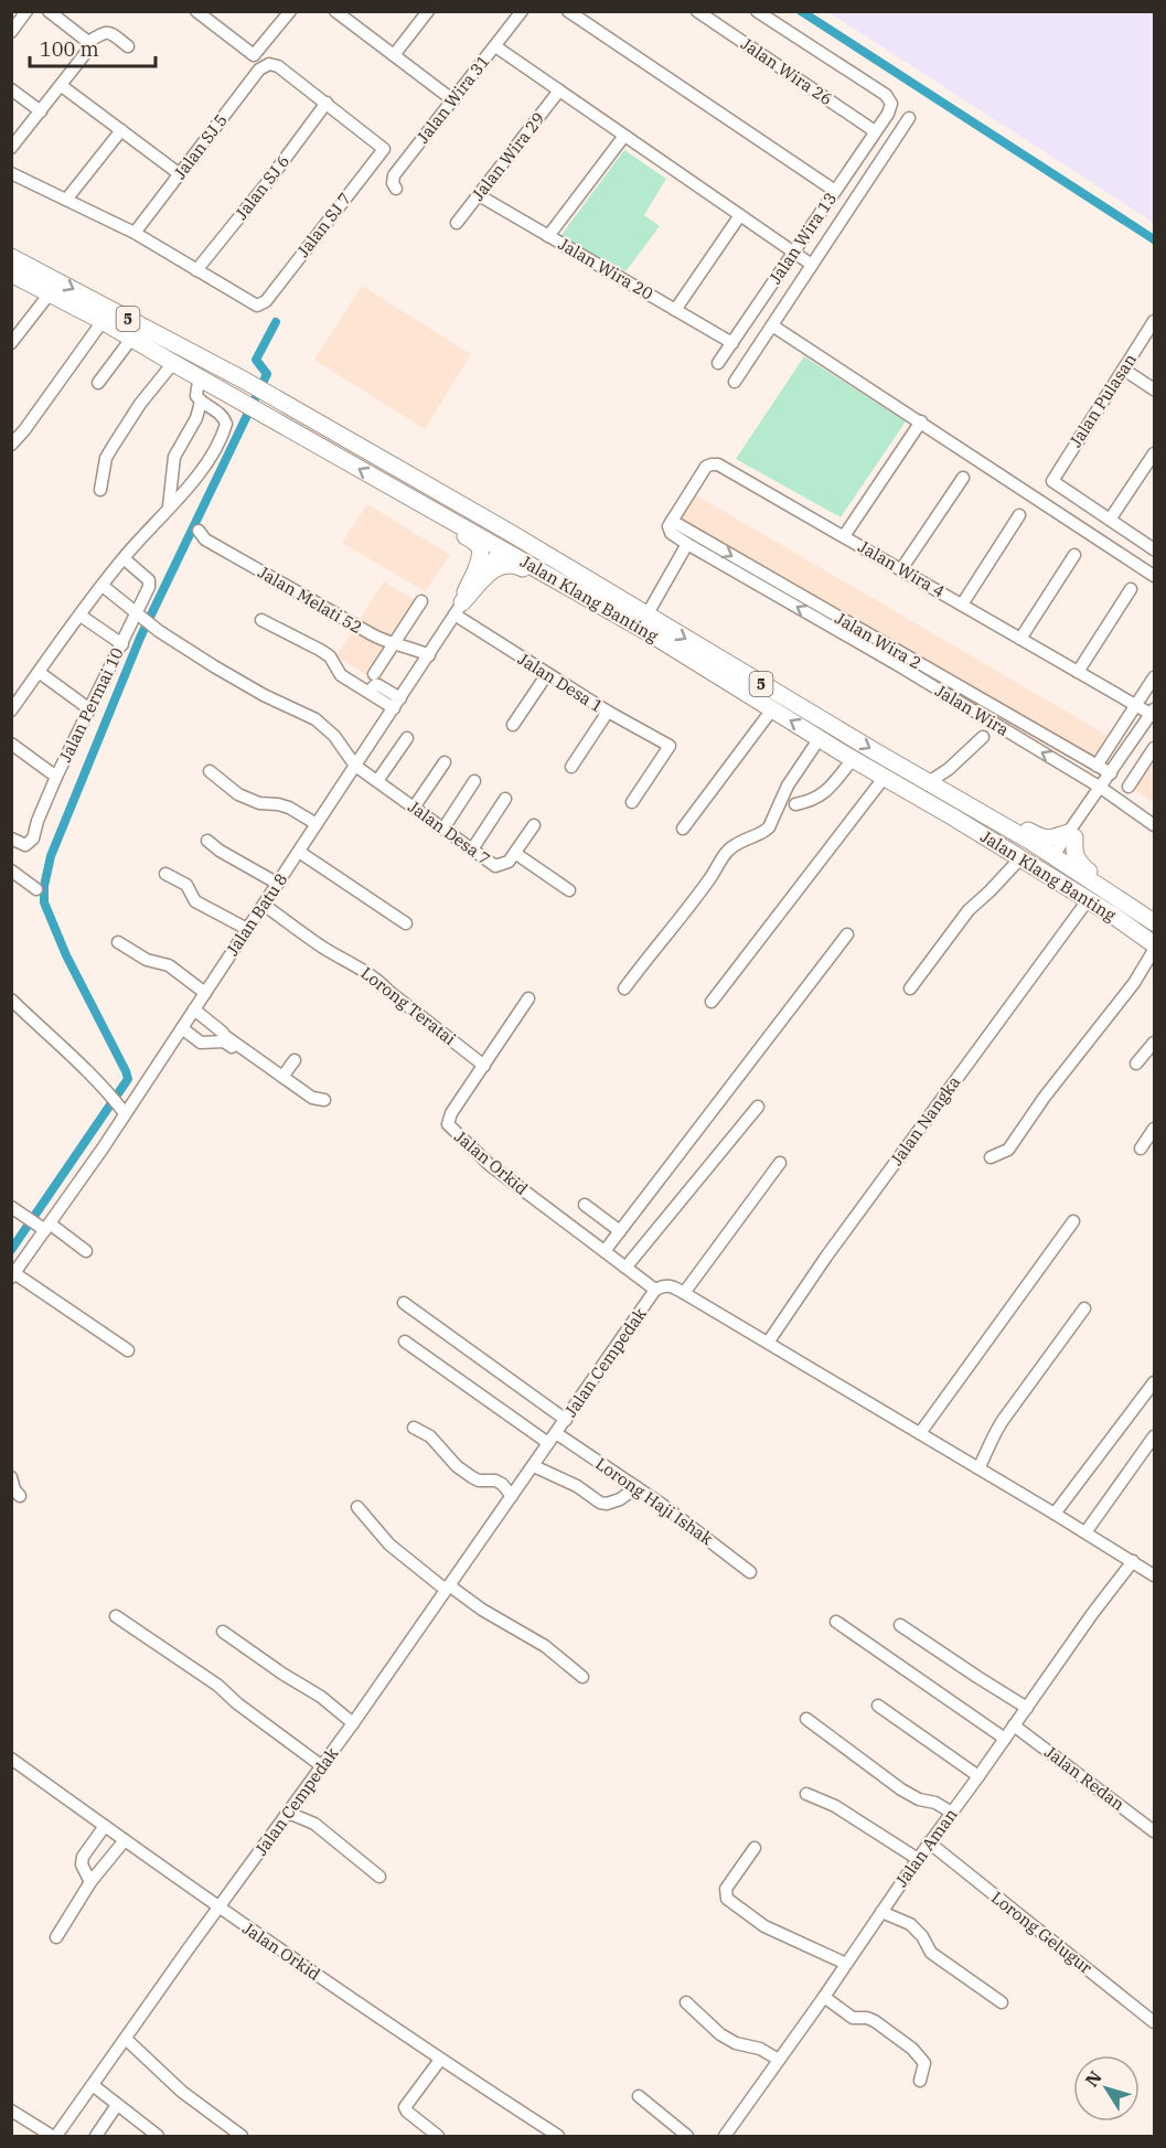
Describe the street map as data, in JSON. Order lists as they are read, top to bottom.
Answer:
{
  "streets": {
    "highway": ["5", "Jalan Klang Banting"],
    "street": [
      "Jalan Wira 26",
      "Jalan Wira 31",
      "Jalan SJ 5",
      "Jalan Wira 29",
      "Jalan SJ 6",
      "Jalan SJ 7",
      "Jalan Wira 13",
      "Jalan Wira 20",
      "Jalan Pulasan",
      "Jalan Wira 4",
      "Jalan Melati 52",
      "Jalan Wira 2",
      "Jalan Desa 1",
      "Jalan Permai 10",
      "Jalan Wira",
      "Jalan Desa 7",
      "Jalan Batu 8",
      "Lorong Teratai",
      "Jalan Nangka",
      "Jalan Orkid",
      "Jalan Cempedak",
      "Lorong Haji Ishak",
      "Jalan Redan",
      "Jalan Aman",
      "Lorong Gelugur"
    ]
  },
  "crossings": [
    ["Jalan Wira 26", "Jalan Wira 13"],
    ["Jalan SJ 5", "Jalan SJ 6"],
    ["Jalan SJ 5", "Jalan SJ 7"],
    ["Jalan Wira 29", "Jalan Wira 20"],
    ["Jalan SJ 6", "Jalan SJ 7"],
    ["Jalan Wira 13", "Jalan Wira 20"],
    ["Jalan Wira 4", "Jalan Wira 2"],
    ["Jalan Wira 4", "Jalan Wira"],
    ["Jalan Klang Banting", "Jalan Batu 8"],
    ["Jalan Klang Banting", "Jalan Nangka"],
    ["Jalan Melati 52", "Jalan Batu 8"],
    ["Jalan Wira 2", "Jalan Wira"],
    ["Jalan Desa 1", "Jalan Batu 8"],
    ["Jalan Permai 10", "Jalan Desa 7"],
    ["Jalan Desa 7", "Jalan Batu 8"],
    ["Jalan Batu 8", "Lorong Teratai"],
    ["Lorong Teratai", "Jalan Orkid"],
    ["Jalan Nangka", "Jalan Cempedak"],
    ["Jalan Orkid", "Jalan Cempedak"],
    ["Jalan Cempedak", "Lorong Haji Ishak"],
    ["Jalan Cempedak", "Jalan Aman"],
    ["Jalan Redan", "Jalan Aman"],
    ["Jalan Aman", "Lorong Gelugur"]
  ],
  "one_way": ["Jalan Wira 2", "Jalan Wira"],
  "scale_bar": "100 m",
  "north": "top left"
}
